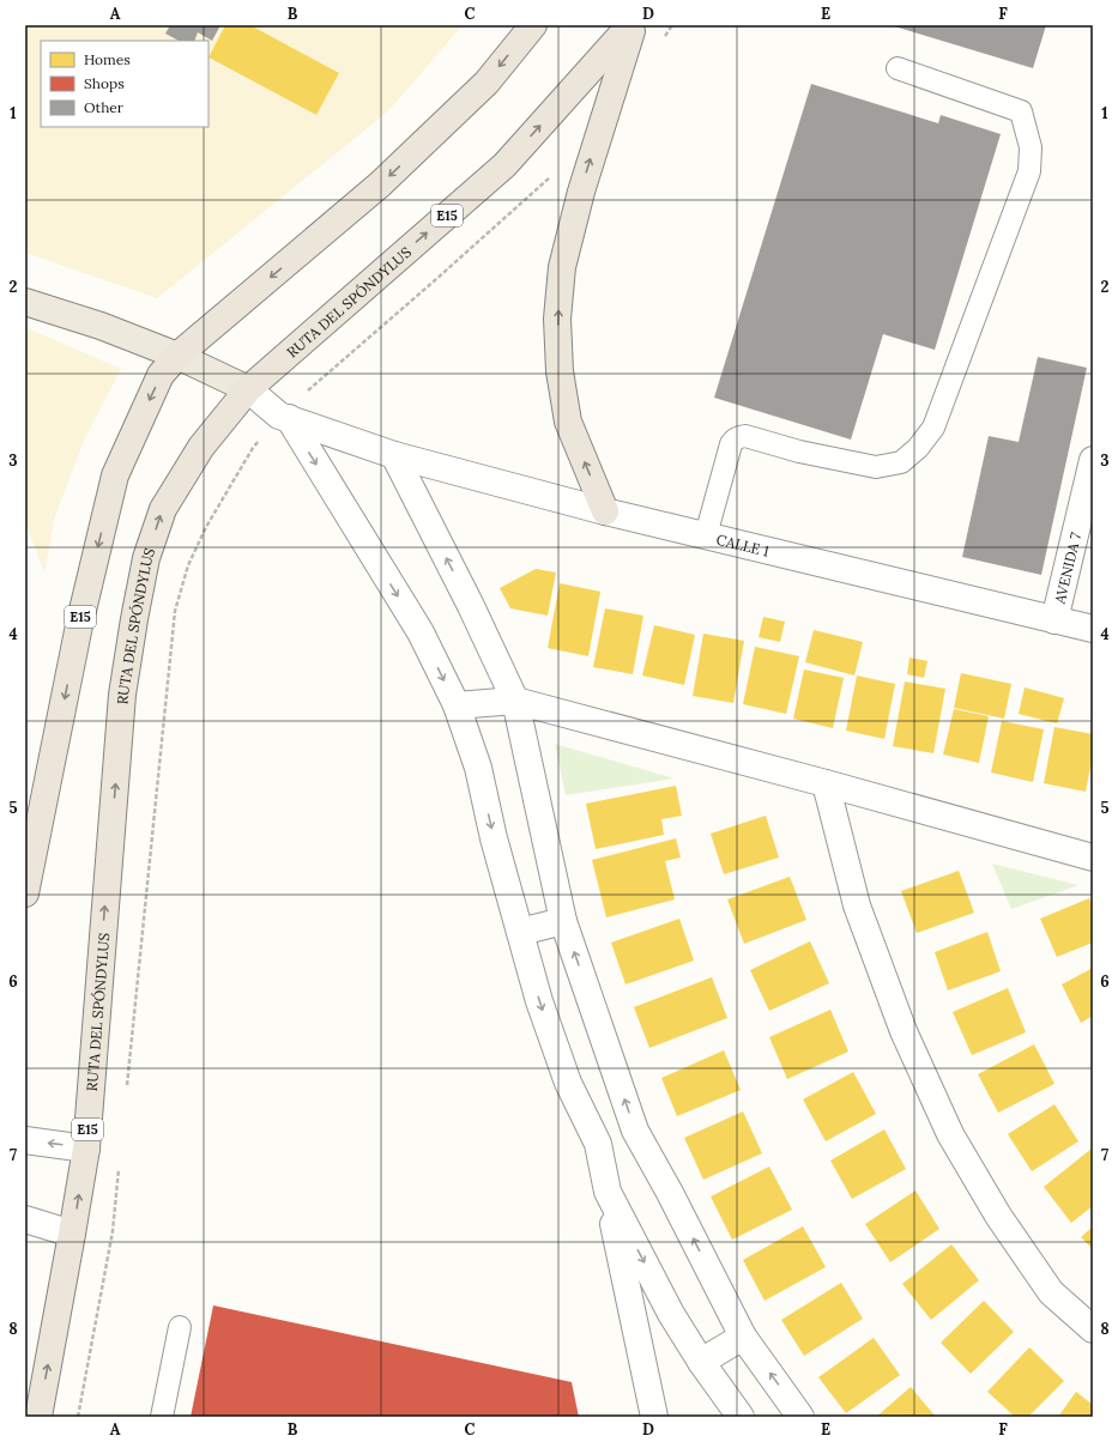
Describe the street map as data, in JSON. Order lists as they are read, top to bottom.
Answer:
{
  "streets": {
    "highway": ["E15", "RUTA DEL SPÓNDYLUS"],
    "street": ["CALLE 1", "AVENIDA 7"]
  },
  "crossings": [
    ["CALLE 1", "AVENIDA 7"]
  ],
  "legend": ["Homes", "Shops", "Other"],
  "grid": {
    "columns": [
      "A",
      "B",
      "C",
      "D",
      "E",
      "F"
    ],
    "rows": [
      "1",
      "2",
      "3",
      "4",
      "5",
      "6",
      "7",
      "8"
    ]
  }
}
